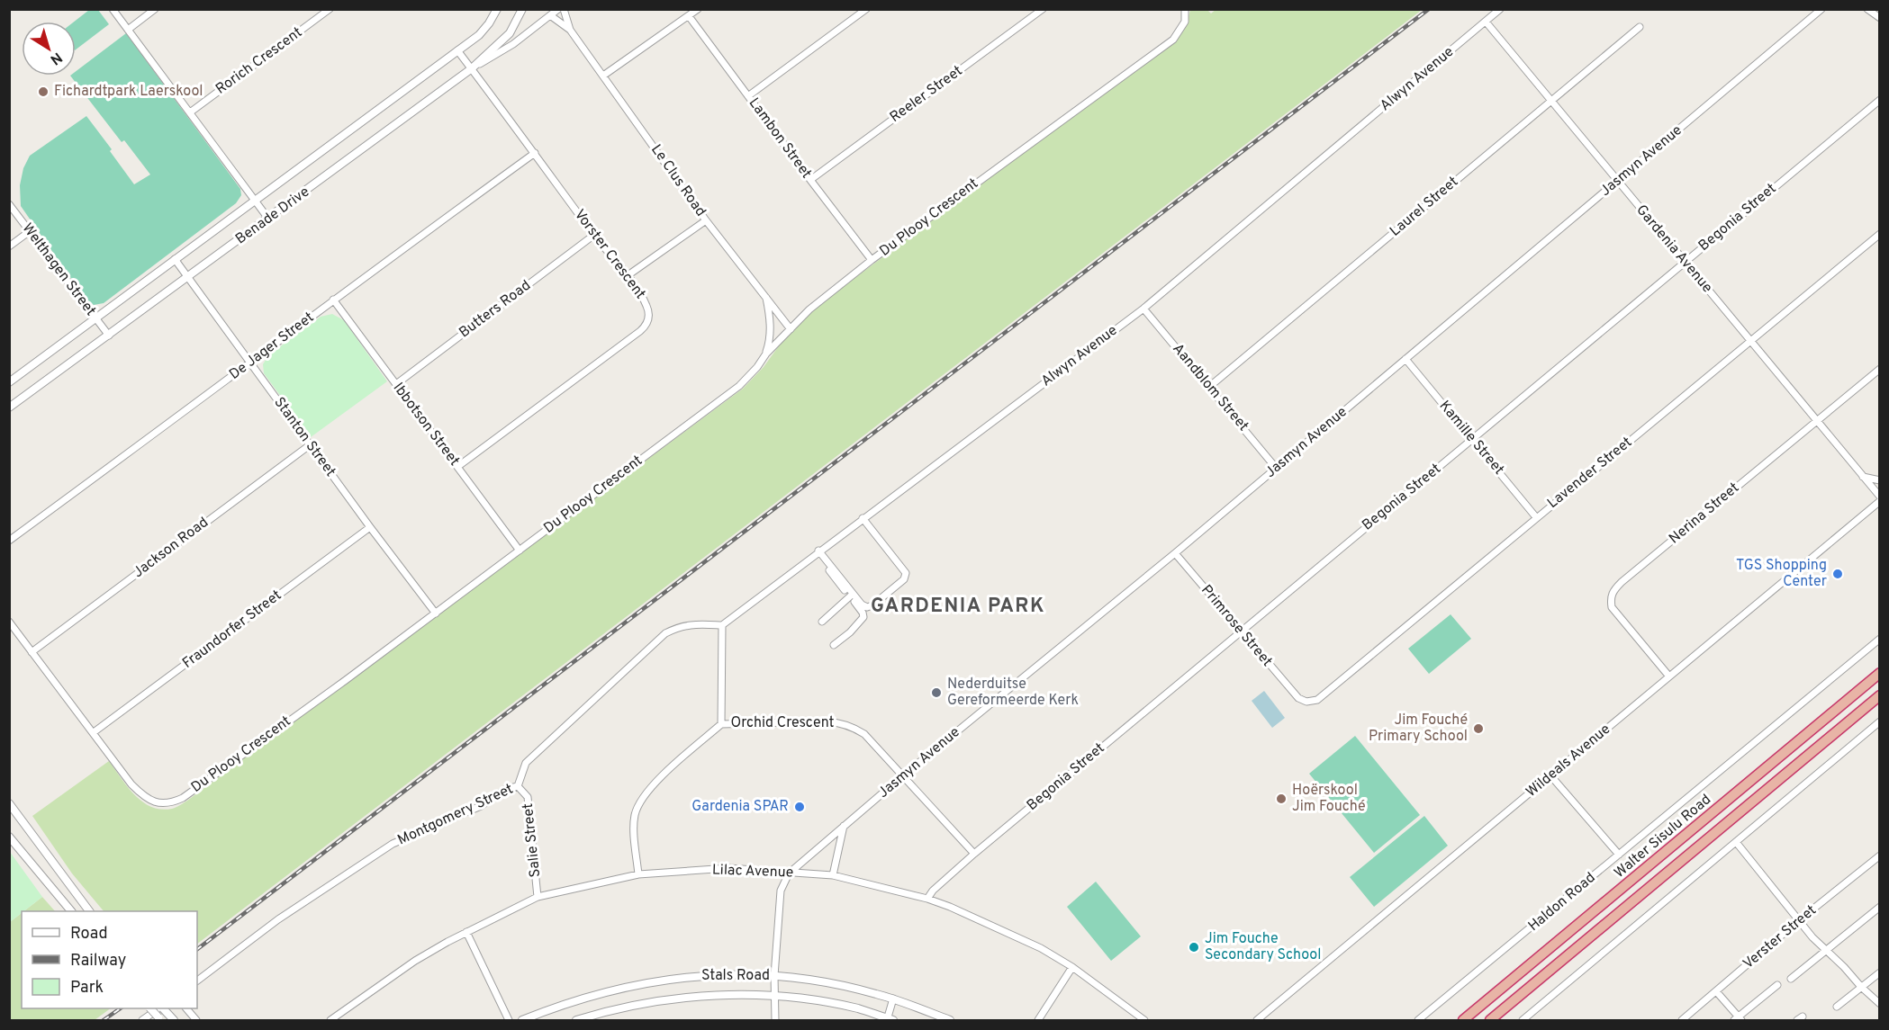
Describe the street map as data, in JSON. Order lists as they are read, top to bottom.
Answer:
{
  "streets": {
    "highway": ["Walter Sisulu Road"],
    "street": [
      "Rorich Crescent",
      "Alwyn Avenue",
      "Reeler Street",
      "Lambon Street",
      "Jasmyn Avenue",
      "Le Clus Road",
      "Laurel Street",
      "Benade Drive",
      "Du Plooy Crescent",
      "Begonia Street",
      "Gardenia Avenue",
      "Vorster Crescent",
      "Welthagen Street",
      "Butters Road",
      "De Jager Street",
      "Aandblom Street",
      "Ibbotson Street",
      "Stanton Street",
      "Kamille Street",
      "Lavender Street",
      "Nerina Street",
      "Jackson Road",
      "Primrose Street",
      "Fraundorfer Street",
      "Orchid Crescent",
      "Wildeals Avenue",
      "Montgomery Street",
      "Salie Street",
      "Lilac Avenue",
      "Haldon Road",
      "Verster Street",
      "Stals Road"
    ]
  },
  "crossings": [
    ["Alwyn Avenue", "Gardenia Avenue"],
    ["Alwyn Avenue", "Aandblom Street"],
    ["Alwyn Avenue", "Montgomery Street"],
    ["Reeler Street", "Lambon Street"],
    ["Lambon Street", "Du Plooy Crescent"],
    ["Jasmyn Avenue", "Gardenia Avenue"],
    ["Jasmyn Avenue", "Aandblom Street"],
    ["Jasmyn Avenue", "Kamille Street"],
    ["Jasmyn Avenue", "Primrose Street"],
    ["Jasmyn Avenue", "Orchid Crescent"],
    ["Jasmyn Avenue", "Lilac Avenue"],
    ["Le Clus Road", "Du Plooy Crescent"],
    ["Laurel Street", "Gardenia Avenue"],
    ["Laurel Street", "Aandblom Street"],
    ["Benade Drive", "Vorster Crescent"],
    ["Benade Drive", "Welthagen Street"],
    ["Benade Drive", "Stanton Street"],
    ["Du Plooy Crescent", "Ibbotson Street"],
    ["Du Plooy Crescent", "Stanton Street"],
    ["Du Plooy Crescent", "Jackson Road"],
    ["Du Plooy Crescent", "Fraundorfer Street"],
    ["Begonia Street", "Gardenia Avenue"],
    ["Begonia Street", "Kamille Street"],
    ["Begonia Street", "Primrose Street"],
    ["Begonia Street", "Orchid Crescent"],
    ["Begonia Street", "Lilac Avenue"],
    ["Gardenia Avenue", "Lavender Street"],
    ["Gardenia Avenue", "Nerina Street"],
    ["Vorster Crescent", "Butters Road"],
    ["Vorster Crescent", "De Jager Street"],
    ["Vorster Crescent", "Ibbotson Street"],
    ["Butters Road", "Ibbotson Street"],
    ["De Jager Street", "Ibbotson Street"],
    ["De Jager Street", "Stanton Street"],
    ["Stanton Street", "Jackson Road"],
    ["Stanton Street", "Fraundorfer Street"],
    ["Kamille Street", "Lavender Street"],
    ["Lavender Street", "Primrose Street"],
    ["Nerina Street", "Wildeals Avenue"],
    ["Orchid Crescent", "Lilac Avenue"],
    ["Montgomery Street", "Salie Street"],
    ["Salie Street", "Lilac Avenue"]
  ],
  "districts": ["GARDENIA PARK"],
  "places": [
    "Fichardtpark Laerskool",
    "TGS Shopping Center",
    "Nederduitse Gereformeerde Kerk",
    "Jim Fouché Primary School",
    "Hoërskool Jim Fouché",
    "Gardenia SPAR",
    "Jim Fouche Secondary School"
  ],
  "legend": ["Road", "Railway", "Park"],
  "north": "bottom right"
}
